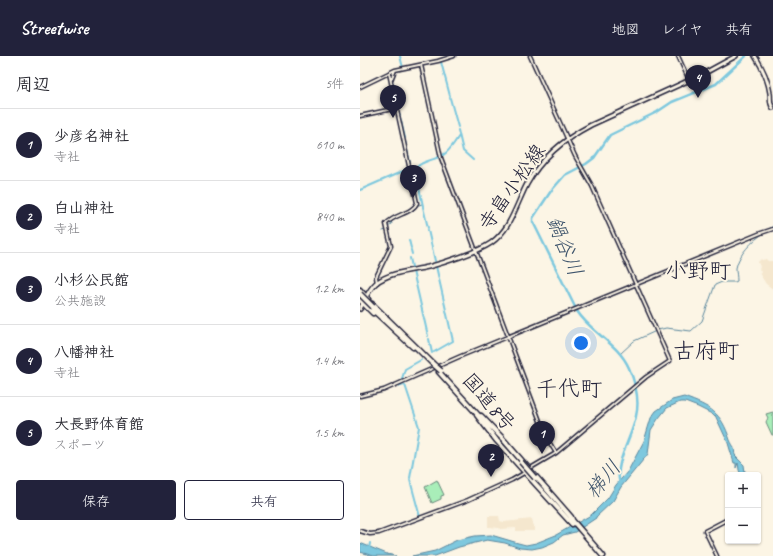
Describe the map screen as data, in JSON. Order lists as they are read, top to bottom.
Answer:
{
  "streets": {
    "highway": ["国道8号"],
    "main road": ["寺畠小松線"]
  },
  "crossings": [
    ["寺畠小松線", "国道8号"]
  ],
  "districts": ["小野町", "古府町", "千代町"],
  "water": ["鍋谷川", "梯川"],
  "page": {
    "header": "Streetwise",
    "nav": ["地図", "レイヤ", "共有"],
    "heading": ["周辺", "5件"],
    "pins": [
      "4",
      "5",
      "3",
      "1",
      "2"
    ],
    "list": [
      {
        "mark": "1",
        "name": "少彦名神社",
        "note": "寺社",
        "value": "610 m"
      },
      {
        "mark": "2",
        "name": "白山神社",
        "note": "寺社",
        "value": "840 m"
      },
      {
        "mark": "3",
        "name": "小杉公民館",
        "note": "公共施設",
        "value": "1.2 km"
      },
      {
        "mark": "4",
        "name": "八幡神社",
        "note": "寺社",
        "value": "1.4 km"
      },
      {
        "mark": "5",
        "name": "大長野体育館",
        "note": "スポーツ",
        "value": "1.5 km"
      }
    ],
    "buttons": ["保存", "共有"],
    "map_buttons": ["+", "−"]
  }
}
